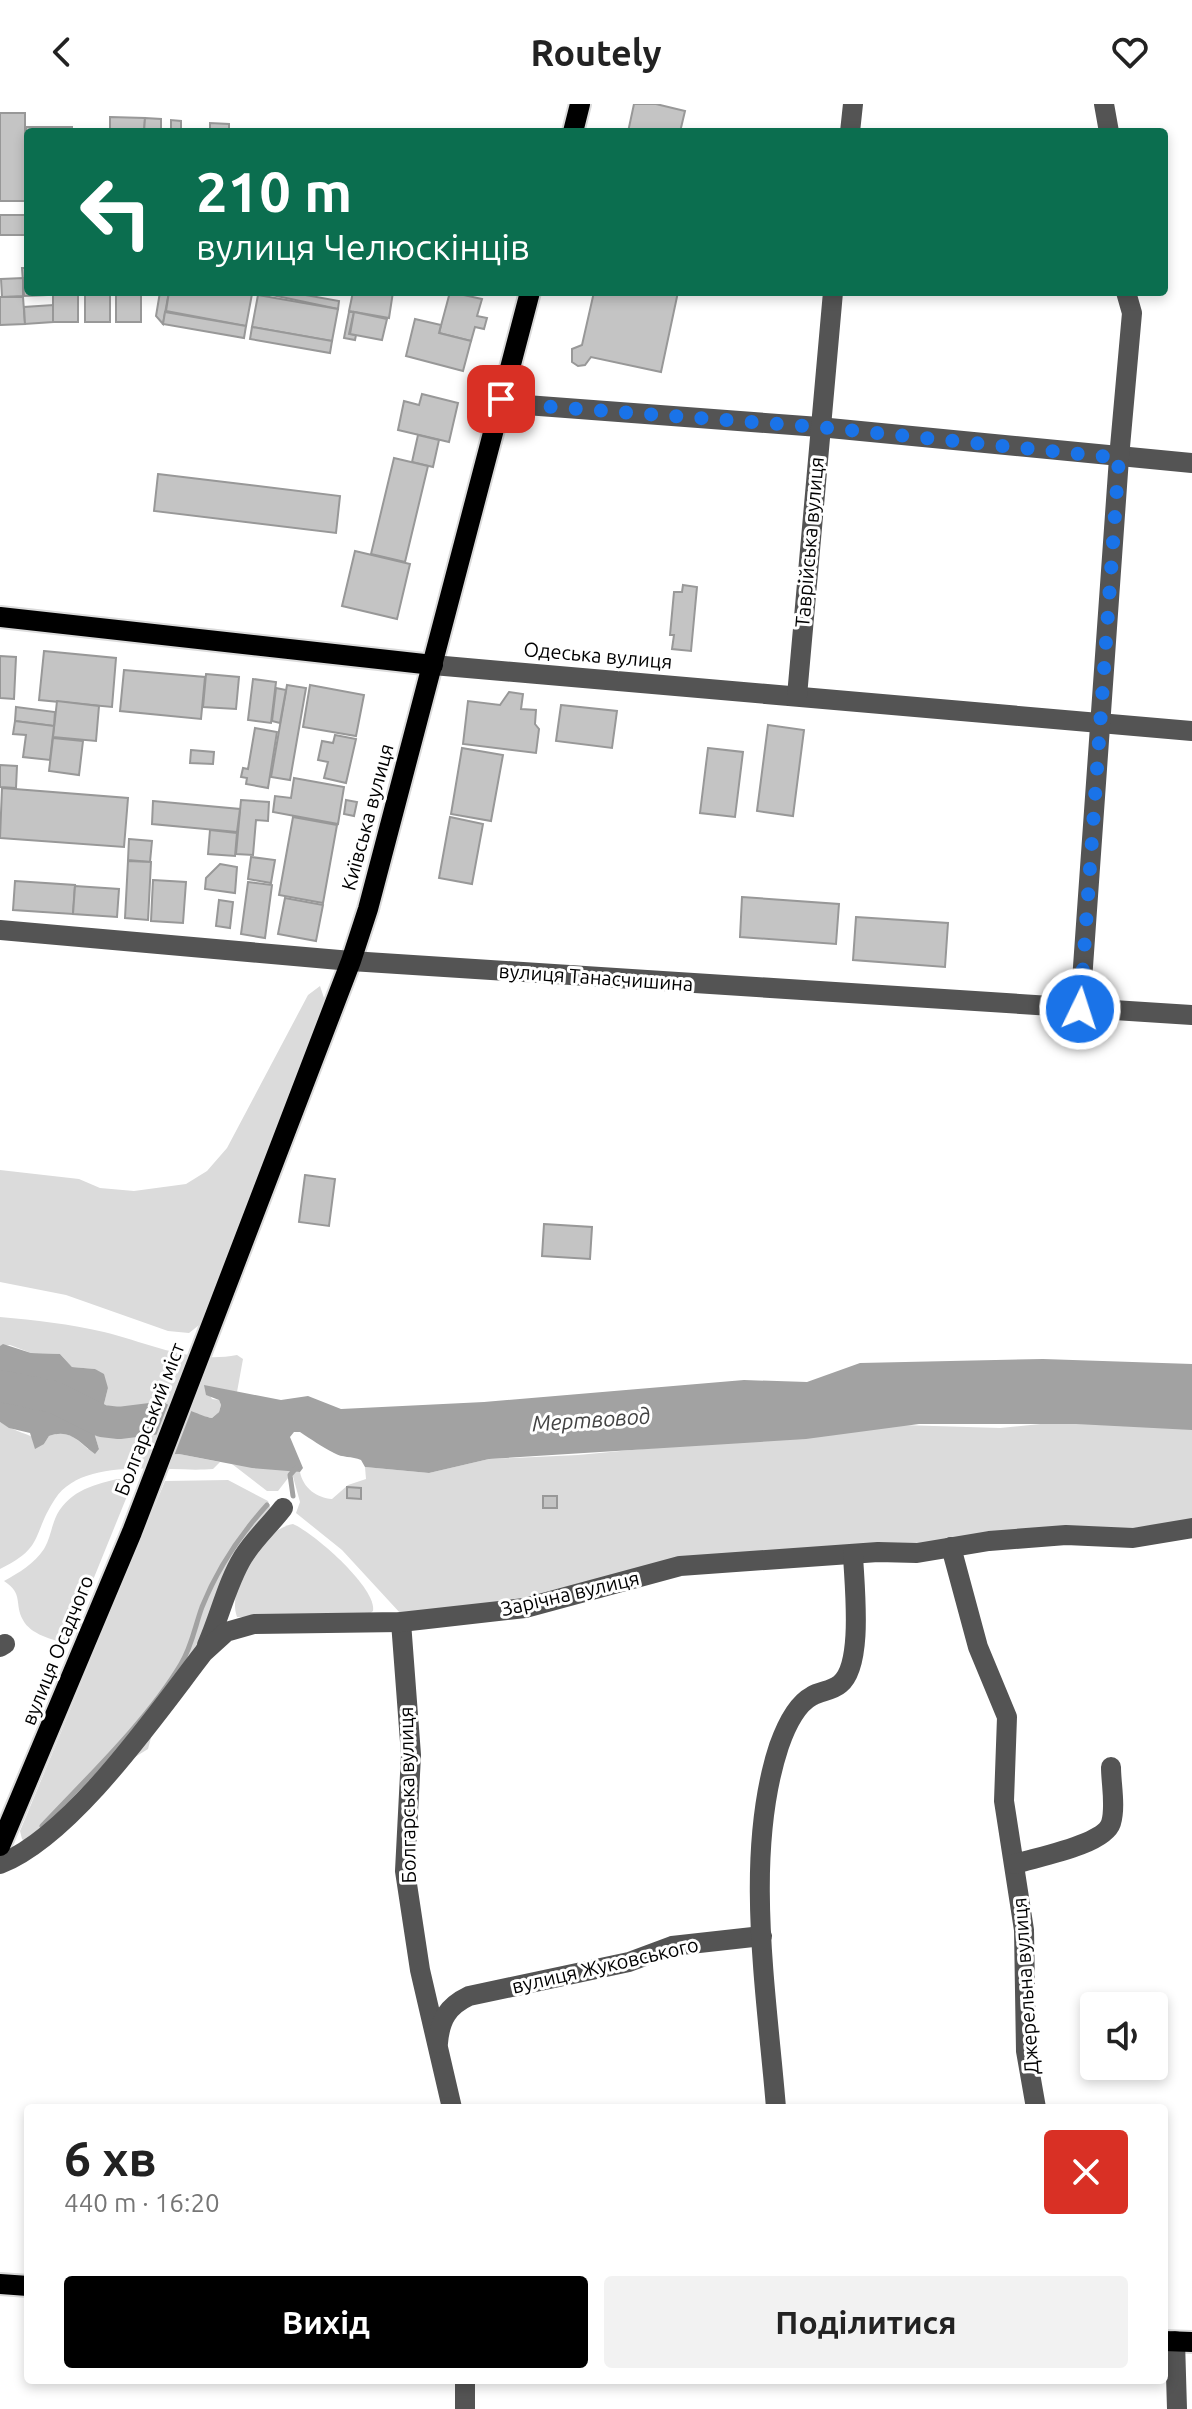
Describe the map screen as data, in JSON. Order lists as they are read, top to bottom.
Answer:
{
  "streets": {
    "main road": [
      "Одеська вулиця",
      "Київська вулиця",
      "Болгарський міст",
      "вулиця Осадчого"
    ],
    "street": [
      "Таврійська вулиця",
      "вулиця Танасчишина",
      "Зарічна вулиця",
      "Болгарська вулиця",
      "вулиця Жуковського",
      "Джерельна вулиця"
    ]
  },
  "crossings": [
    ["Таврійська вулиця", "Одеська вулиця"],
    ["Одеська вулиця", "Київська вулиця"],
    ["Київська вулиця", "вулиця Танасчишина"],
    ["Київська вулиця", "Болгарський міст"],
    ["Болгарський міст", "вулиця Осадчого"],
    ["Зарічна вулиця", "Болгарська вулиця"],
    ["Зарічна вулиця", "Джерельна вулиця"],
    ["Болгарська вулиця", "вулиця Жуковського"]
  ],
  "water": ["Мертвовод"],
  "page": {
    "header": "Routely",
    "turn": ["210 m", "вулиця Челюскінців"],
    "heading": ["6 хв", "440 m · 16:20"],
    "buttons": ["Вихід", "Поділитися"]
  }
}
